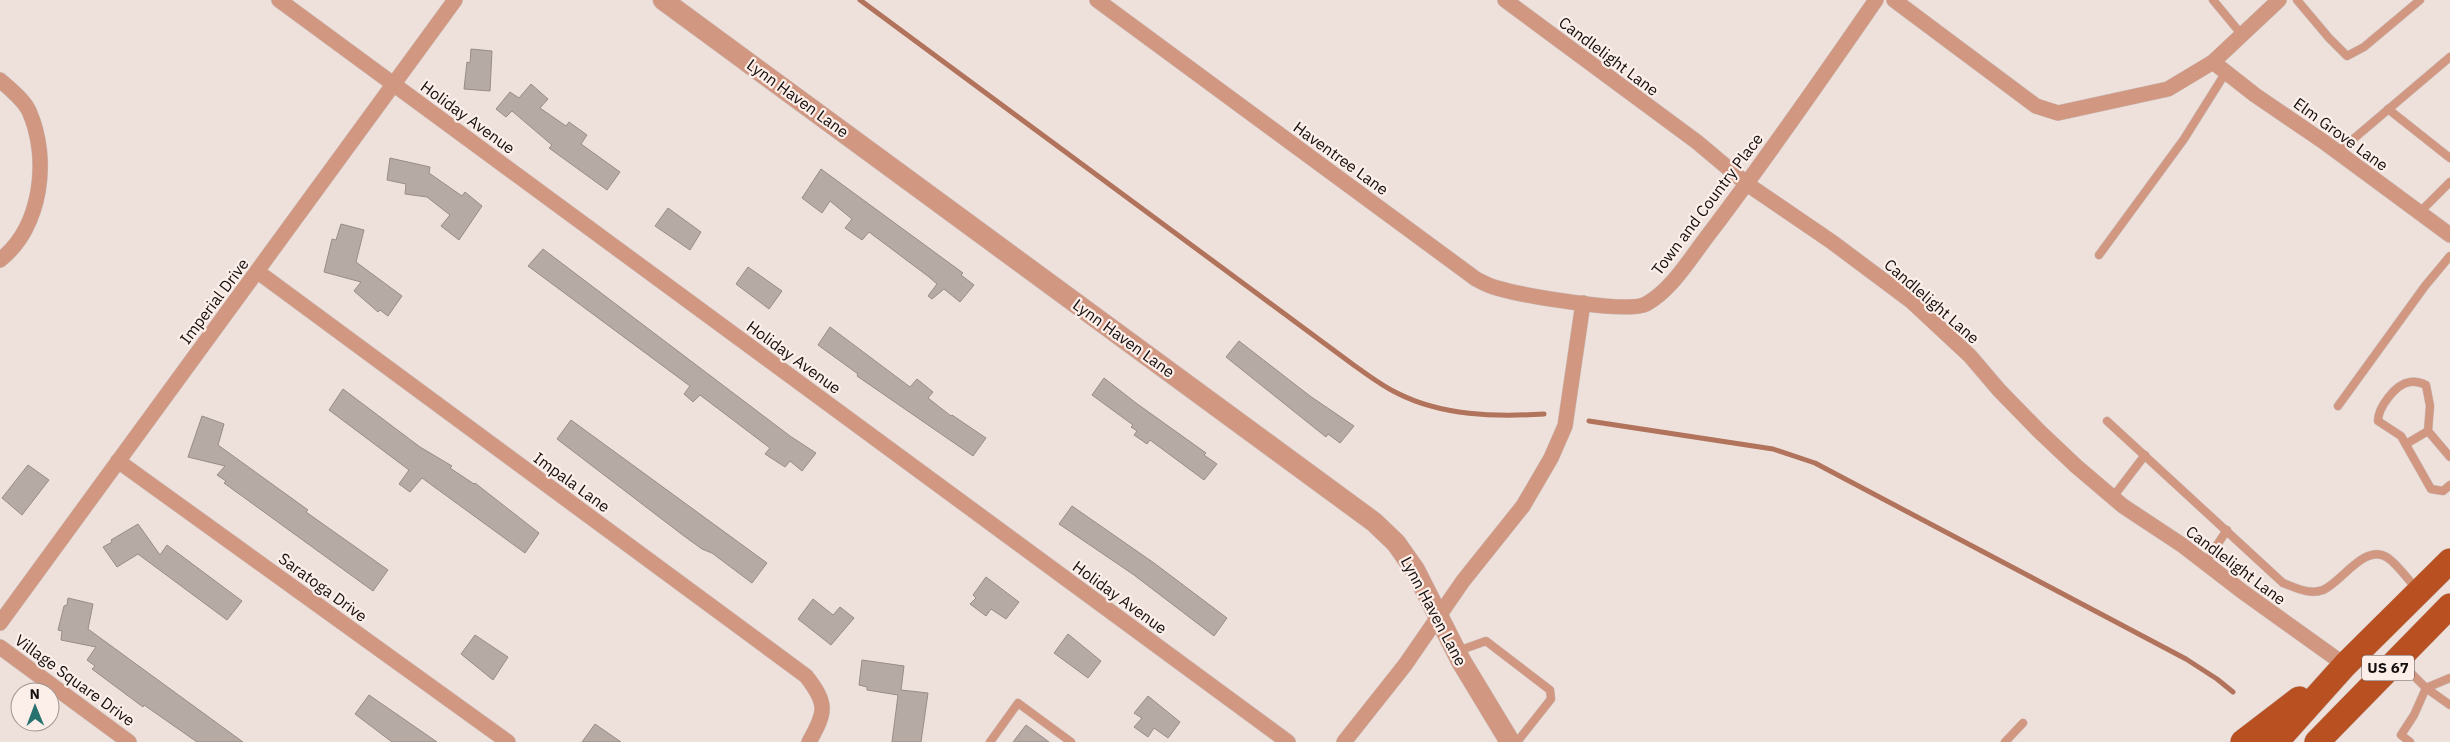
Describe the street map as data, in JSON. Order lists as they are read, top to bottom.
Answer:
{
  "streets": {
    "main road": ["US 67"],
    "street": [
      "Candlelight Lane",
      "Lynn Haven Lane",
      "Holiday Avenue",
      "Elm Grove Lane",
      "Haventree Lane",
      "Town and Country Place",
      "Imperial Drive",
      "Impala Lane",
      "Saratoga Drive",
      "Village Square Drive"
    ]
  },
  "crossings": [
    ["Candlelight Lane", "Town and Country Place"],
    ["Candlelight Lane", "US 67"],
    ["Holiday Avenue", "Imperial Drive"],
    ["Haventree Lane", "Town and Country Place"],
    ["Imperial Drive", "Impala Lane"],
    ["Imperial Drive", "Saratoga Drive"]
  ],
  "north": "top"
}
